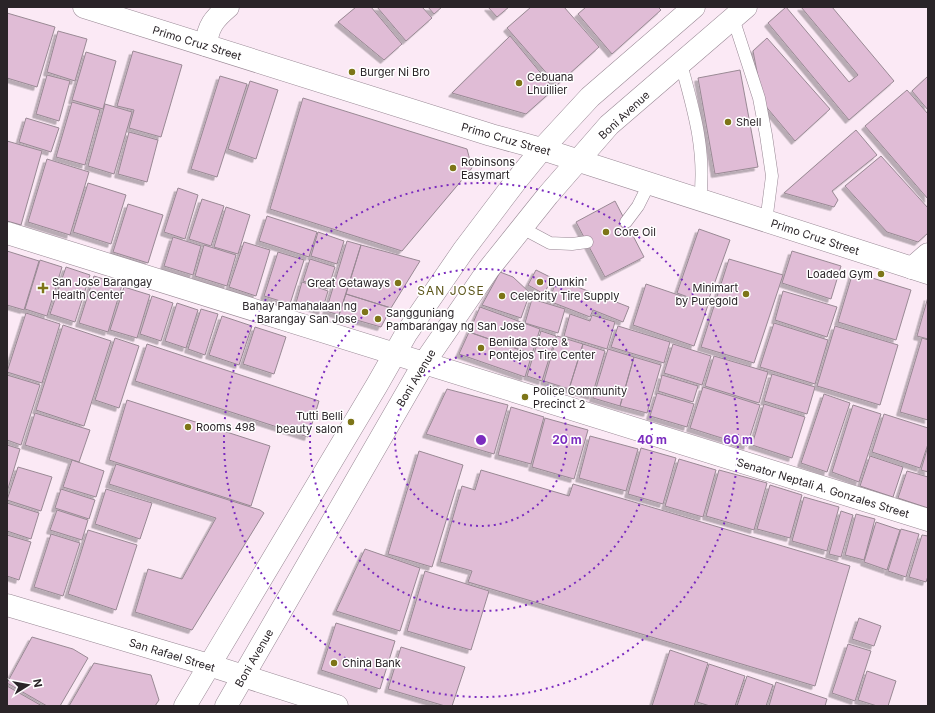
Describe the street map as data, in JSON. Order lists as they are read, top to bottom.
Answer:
{
  "streets": {
    "street": [
      "Primo Cruz Street",
      "Boni Avenue",
      "Senator Neptali A. Gonzales Street",
      "San Rafael Street"
    ]
  },
  "crossings": [
    ["Primo Cruz Street", "Boni Avenue"],
    ["Boni Avenue", "Senator Neptali A. Gonzales Street"],
    ["Boni Avenue", "San Rafael Street"]
  ],
  "districts": ["SAN JOSE"],
  "places": {
    "other": [
      "Burger Ni Bro",
      "Cebuana Lhuillier",
      "Shell",
      "Robinsons Easymart",
      "Core Oil",
      "Loaded Gym",
      "Dunkin'",
      "Great Getaways",
      "Minimart by Puregold",
      "Celebrity Tire Supply",
      "Bahay Pamahalaan ng Barangay San Jose",
      "Sangguniang Pambarangay ng San Jose",
      "Benilda Store & Pontejos Tire Center",
      "Police Community Precinct 2",
      "Tutti Belli beauty salon",
      "Rooms 498",
      "China Bank"
    ],
    "health": ["San Jose Barangay Health Center"]
  },
  "north": "right",
  "rings": ["20 m", "40 m", "60 m"]
}
